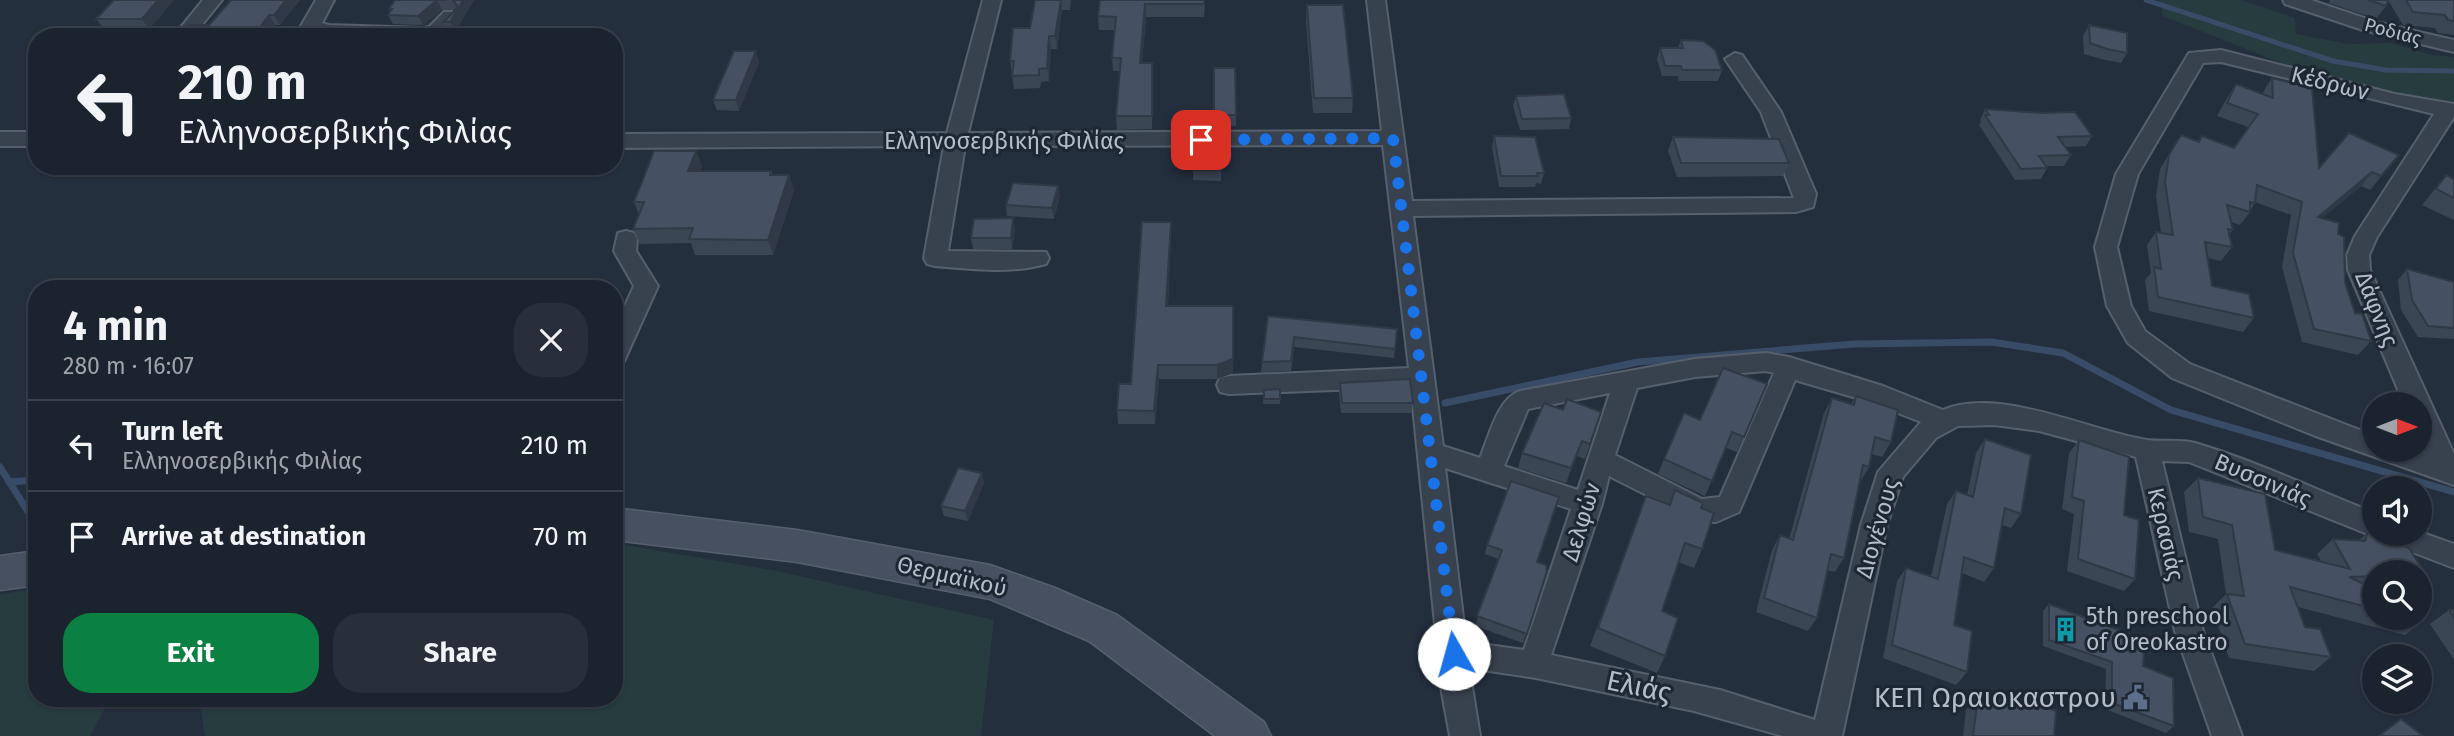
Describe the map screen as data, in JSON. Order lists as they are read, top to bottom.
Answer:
{
  "streets": {
    "street": [
      "Ροδιάς",
      "Κέδρων",
      "Ελληνοσερβικής Φιλίας",
      "Δάφνης",
      "Βυσσινιάς",
      "Δελφών",
      "Διογένους",
      "Κερασιάς",
      "Θερμαϊκού",
      "Ελιάς"
    ]
  },
  "crossings": [
    ["Κέδρων", "Δάφνης"],
    ["Βυσσινιάς", "Διογένους"],
    ["Βυσσινιάς", "Κερασιάς"],
    ["Δελφών", "Ελιάς"],
    ["Διογένους", "Κερασιάς"]
  ],
  "places": {
    "building": ["5th preschool of Oreokastro"],
    "public building": ["ΚΕΠ Ωραιοκαστρου"]
  },
  "north": "right",
  "page": {
    "turn": ["210 m", "Ελληνοσερβικής Φιλίας"],
    "heading": ["4 min", "280 m · 16:07"],
    "list": [
      {
        "name": "Turn left",
        "note": "Ελληνοσερβικής Φιλίας",
        "value": "210 m"
      },
      {
        "name": "Arrive at destination",
        "value": "70 m"
      }
    ],
    "buttons": ["Exit", "Share"]
  }
}
